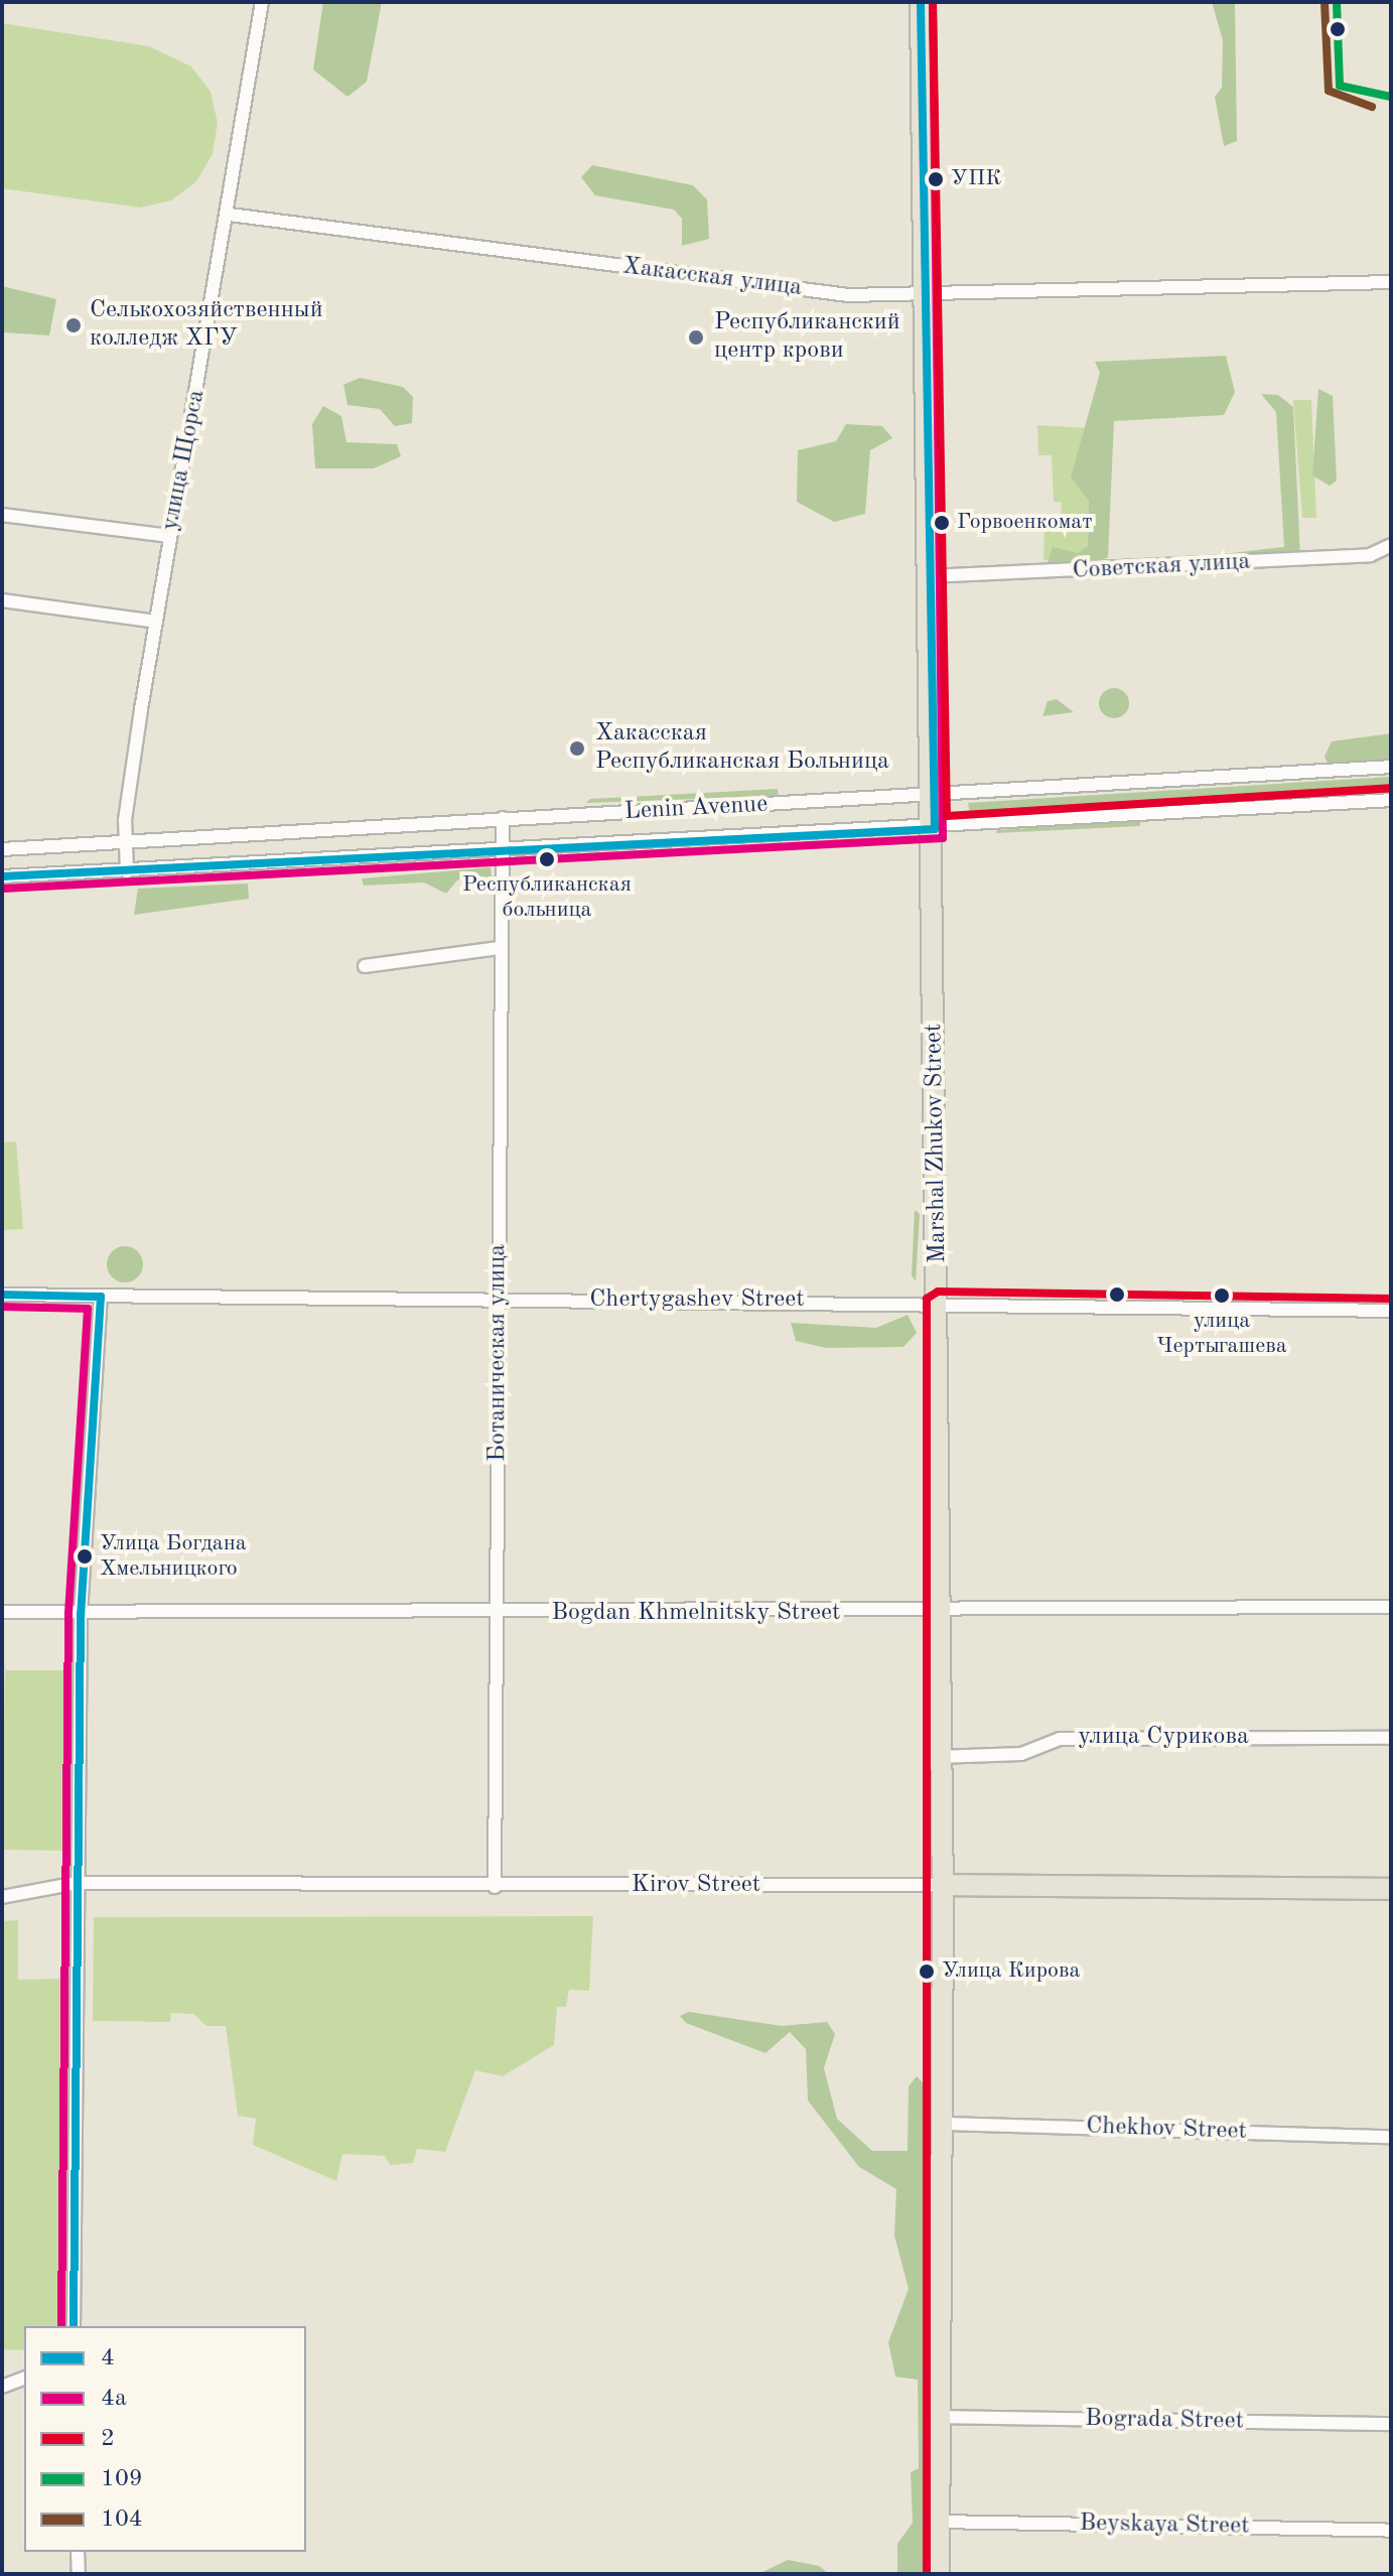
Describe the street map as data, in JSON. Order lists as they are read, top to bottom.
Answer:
{
  "streets": {
    "main road": ["Marshal Zhukov Street", "Kirov Street"],
    "street": [
      "Хакасская улица",
      "улица Щорса",
      "Советская улица",
      "Lenin Avenue",
      "Chertygashev Street",
      "Ботаническая улица",
      "Bogdan Khmelnitsky Street",
      "улица Сурикова",
      "Chekhov Street",
      "Bograda Street",
      "Beyskaya Street"
    ]
  },
  "crossings": [
    ["Хакасская улица", "улица Щорса"],
    ["Хакасская улица", "Marshal Zhukov Street"],
    ["улица Щорса", "Lenin Avenue"],
    ["Советская улица", "Marshal Zhukov Street"],
    ["Lenin Avenue", "Marshal Zhukov Street"],
    ["Lenin Avenue", "Ботаническая улица"],
    ["Marshal Zhukov Street", "Chertygashev Street"],
    ["Marshal Zhukov Street", "Bogdan Khmelnitsky Street"],
    ["Marshal Zhukov Street", "улица Сурикова"],
    ["Marshal Zhukov Street", "Kirov Street"],
    ["Marshal Zhukov Street", "Chekhov Street"],
    ["Marshal Zhukov Street", "Bograda Street"],
    ["Marshal Zhukov Street", "Beyskaya Street"],
    ["Chertygashev Street", "Ботаническая улица"],
    ["Ботаническая улица", "Bogdan Khmelnitsky Street"],
    ["Ботаническая улица", "Kirov Street"]
  ],
  "places": [
    "УПК",
    "Селькохозяйственный колледж ХГУ",
    "Республиканский центр крови",
    "Горвоенкомат",
    "Хакасская Республиканская Больница",
    "Республиканская больница",
    "улица Чертыгашева",
    "Улица Богдана Хмельницкого",
    "Улица Кирова"
  ],
  "lines": [
    "transit line 4",
    "transit line 4а",
    "transit line 2",
    "transit line 109",
    "transit line 104"
  ],
  "legend": [
    "4",
    "4а",
    "2",
    "109",
    "104"
  ]
}
